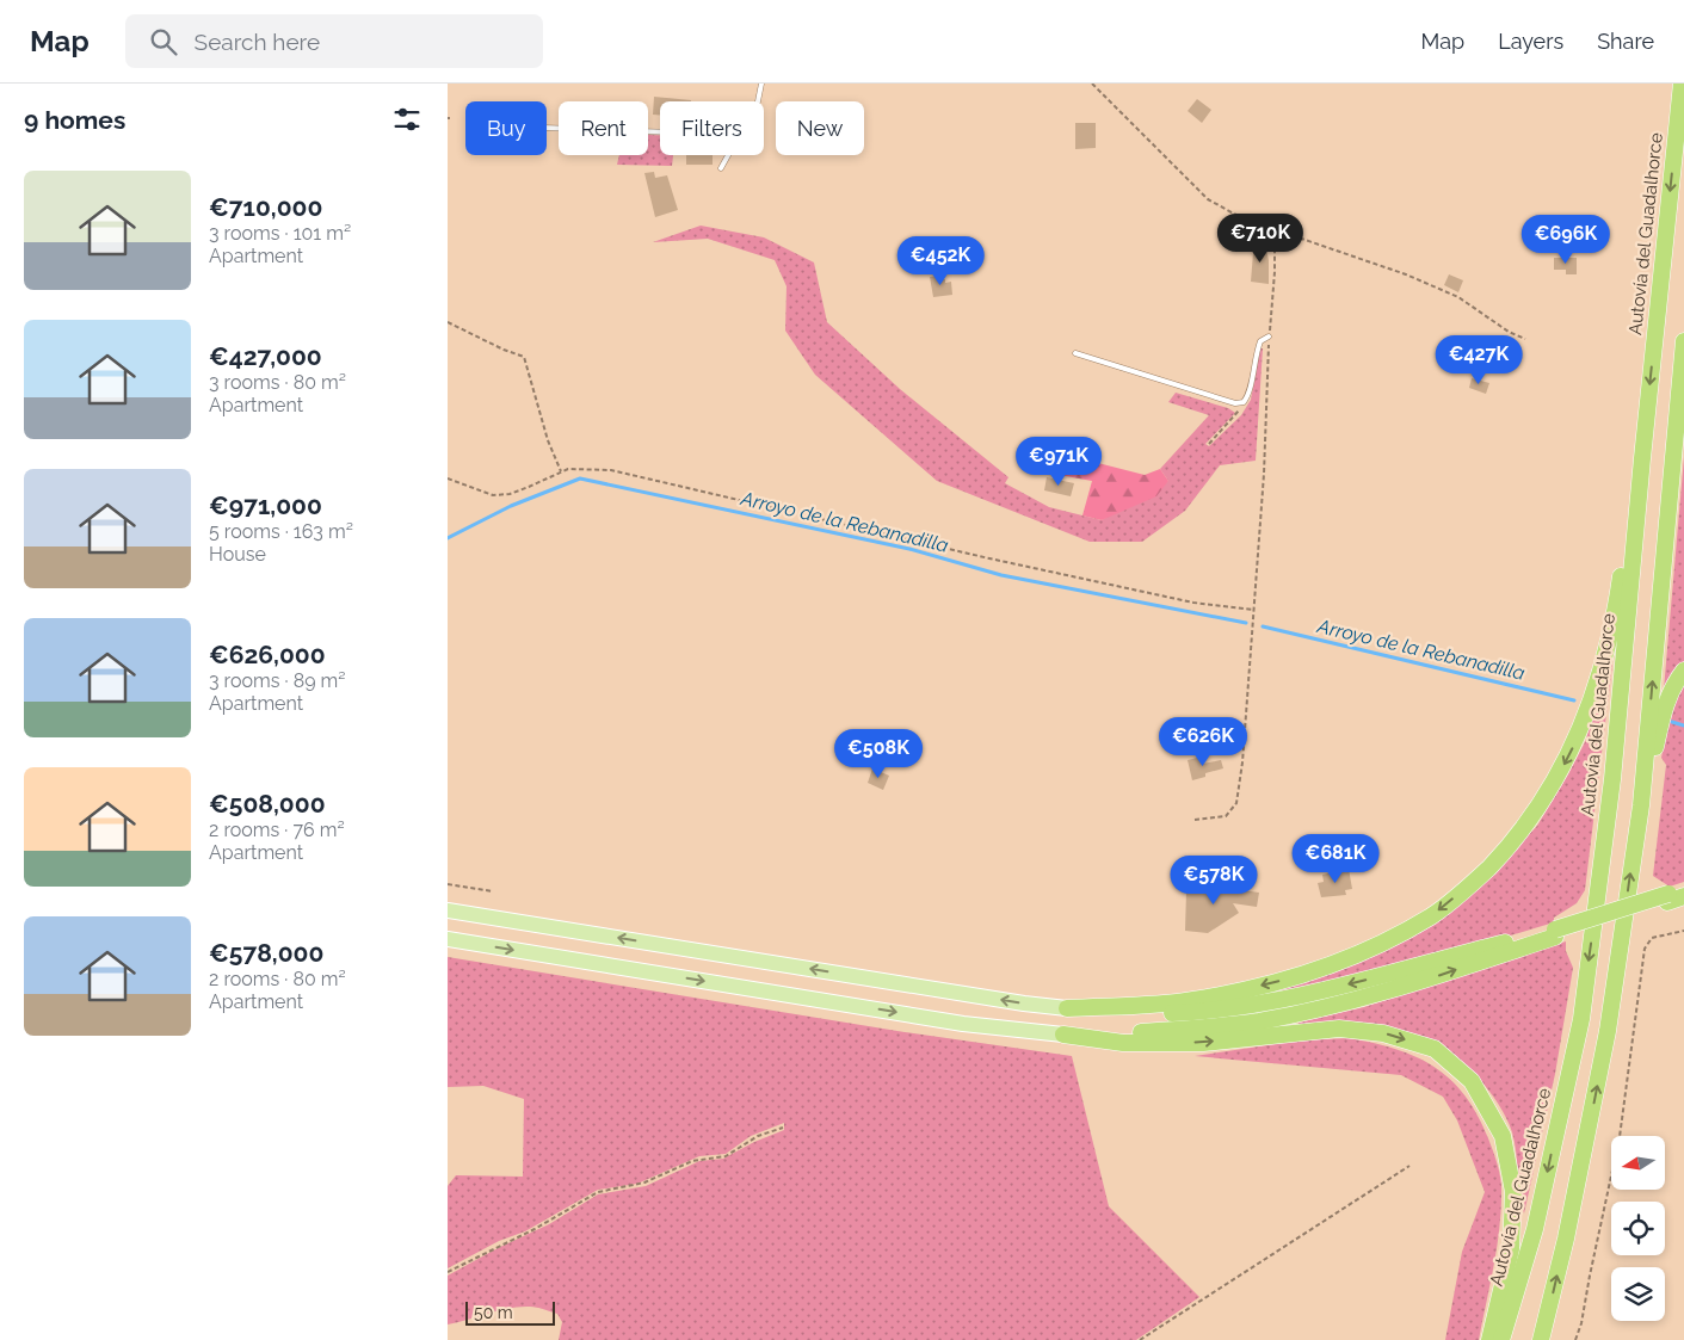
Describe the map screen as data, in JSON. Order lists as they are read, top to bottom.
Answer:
{
  "streets": {
    "highway": ["Autovía del Guadalhorce"]
  },
  "water": ["Arroyo de la Rebanadilla"],
  "scale_bar": "50 m",
  "north": "left",
  "page": {
    "header": "Map",
    "search": "Search here",
    "nav": ["Map", "Layers", "Share"],
    "heading": "9 homes",
    "chip": [
      "Buy",
      "Rent",
      "Filters",
      "New"
    ],
    "list": [
      {
        "name": "€710,000",
        "note": "3 rooms · 101 m² · Apartment"
      },
      {
        "name": "€427,000",
        "note": "3 rooms · 80 m² · Apartment"
      },
      {
        "name": "€971,000",
        "note": "5 rooms · 163 m² · House"
      },
      {
        "name": "€626,000",
        "note": "3 rooms · 89 m² · Apartment"
      },
      {
        "name": "€508,000",
        "note": "2 rooms · 76 m² · Apartment"
      },
      {
        "name": "€578,000",
        "note": "2 rooms · 80 m² · Apartment"
      }
    ],
    "price": [
      "€710K",
      "€696K",
      "€452K",
      "€427K",
      "€971K",
      "€626K",
      "€508K",
      "€681K",
      "€578K"
    ],
    "scale": "50 m"
  }
}
